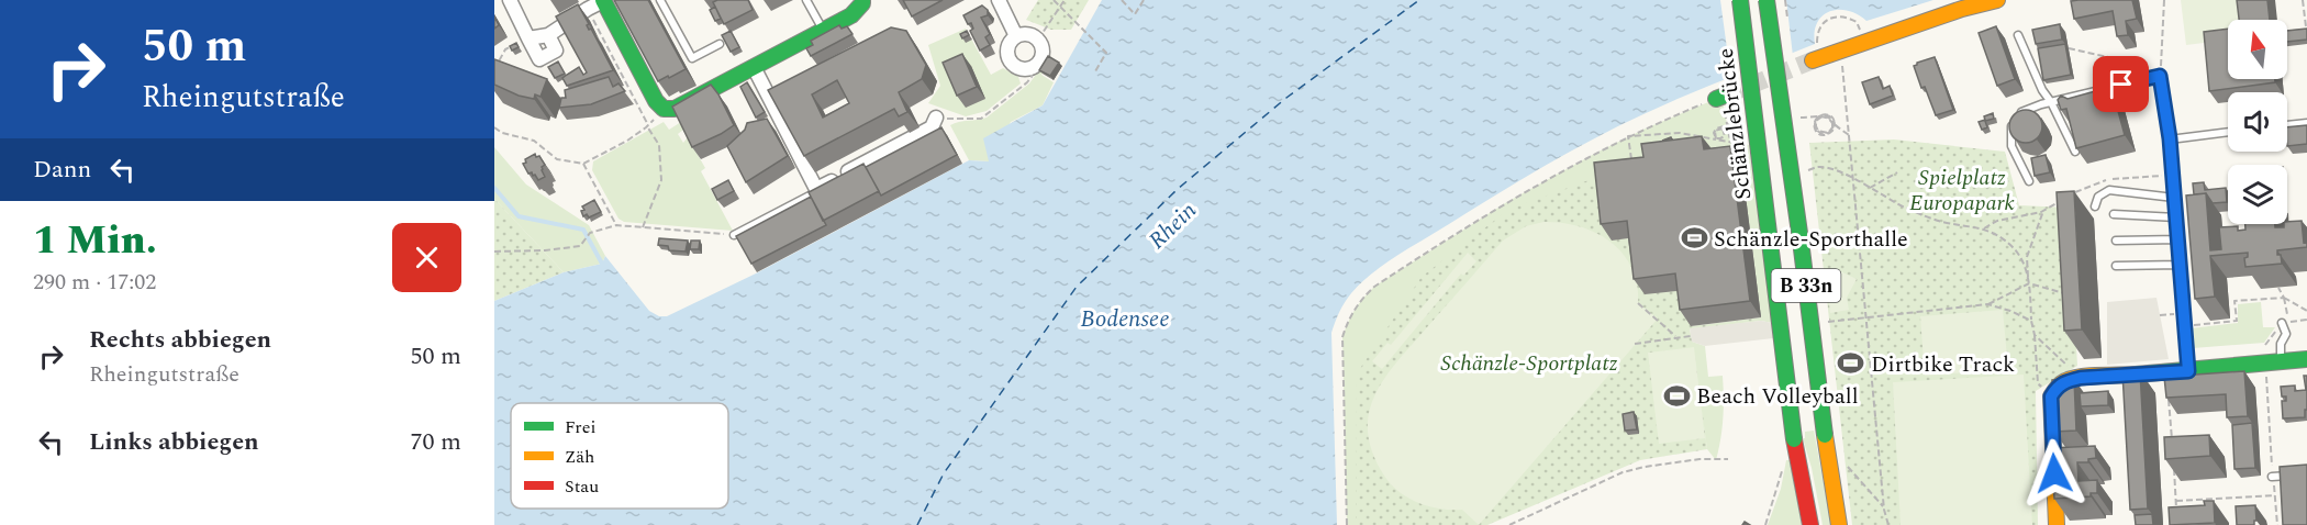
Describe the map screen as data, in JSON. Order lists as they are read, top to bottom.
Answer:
{
  "streets": {
    "main road": ["Schänzlebrücke", "B 33n"]
  },
  "water": ["Rhein", "Bodensee"],
  "parks": ["Spielplatz Europapark", "Schänzle-Sportplatz"],
  "places": {
    "sports": ["Schänzle-Sporthalle", "Dirtbike Track", "Beach Volleyball"]
  },
  "legend": ["Frei", "Zäh", "Stau"],
  "north": "top",
  "page": {
    "turn": ["50 m", "Rheingutstraße"],
    "then": "Dann",
    "heading": ["1 Min.", "290 m · 17:02"],
    "list": [
      {
        "name": "Rechts abbiegen",
        "note": "Rheingutstraße",
        "value": "50 m"
      },
      {
        "name": "Links abbiegen",
        "value": "70 m"
      }
    ]
  }
}
